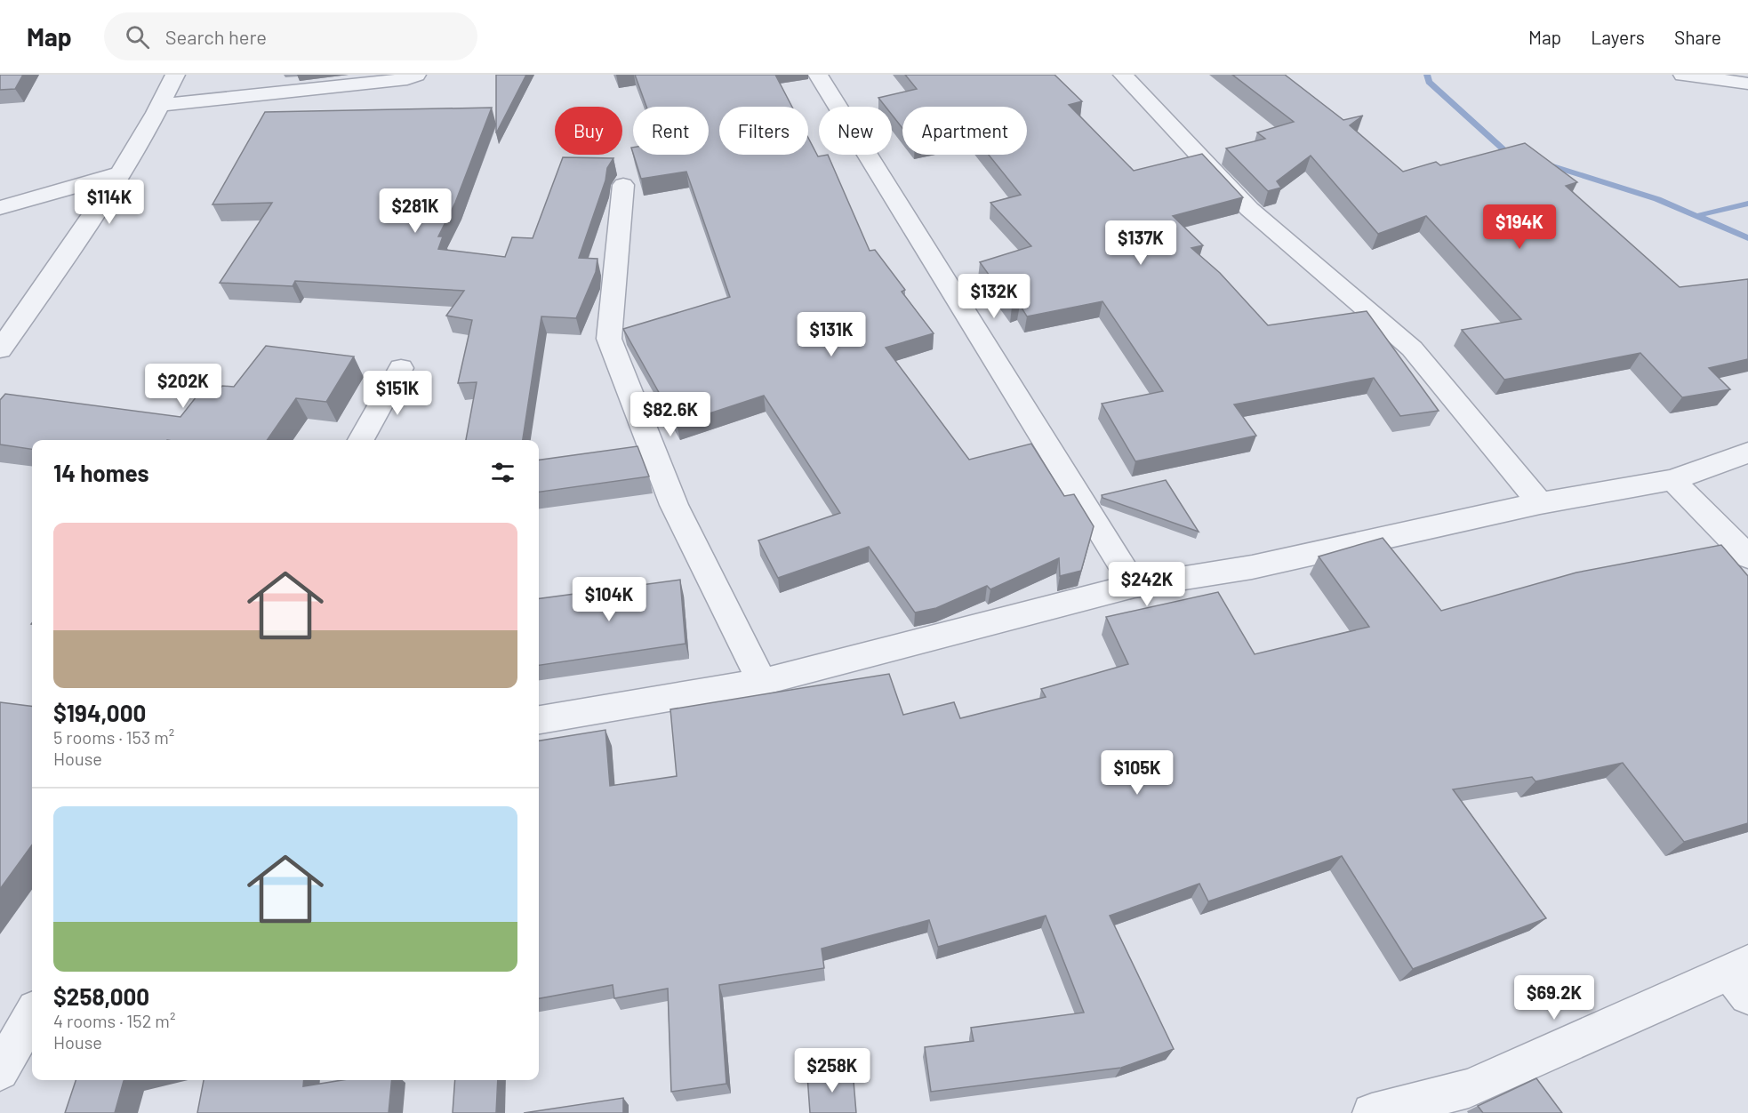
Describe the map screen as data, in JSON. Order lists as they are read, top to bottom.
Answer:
{
  "page": {
    "header": "Map",
    "search": "Search here",
    "nav": ["Map", "Layers", "Share"],
    "chip": [
      "Buy",
      "Rent",
      "Filters",
      "New",
      "Apartment"
    ],
    "price": [
      "$114K",
      "$281K",
      "$194K",
      "$137K",
      "$132K",
      "$131K",
      "$202K",
      "$151K",
      "$82.6K",
      "$242K",
      "$104K",
      "$105K",
      "$69.2K",
      "$258K"
    ],
    "heading": "14 homes",
    "list": [
      {
        "name": "$194,000",
        "note": "5 rooms · 153 m² · House"
      },
      {
        "name": "$258,000",
        "note": "4 rooms · 152 m² · House"
      }
    ]
  }
}
